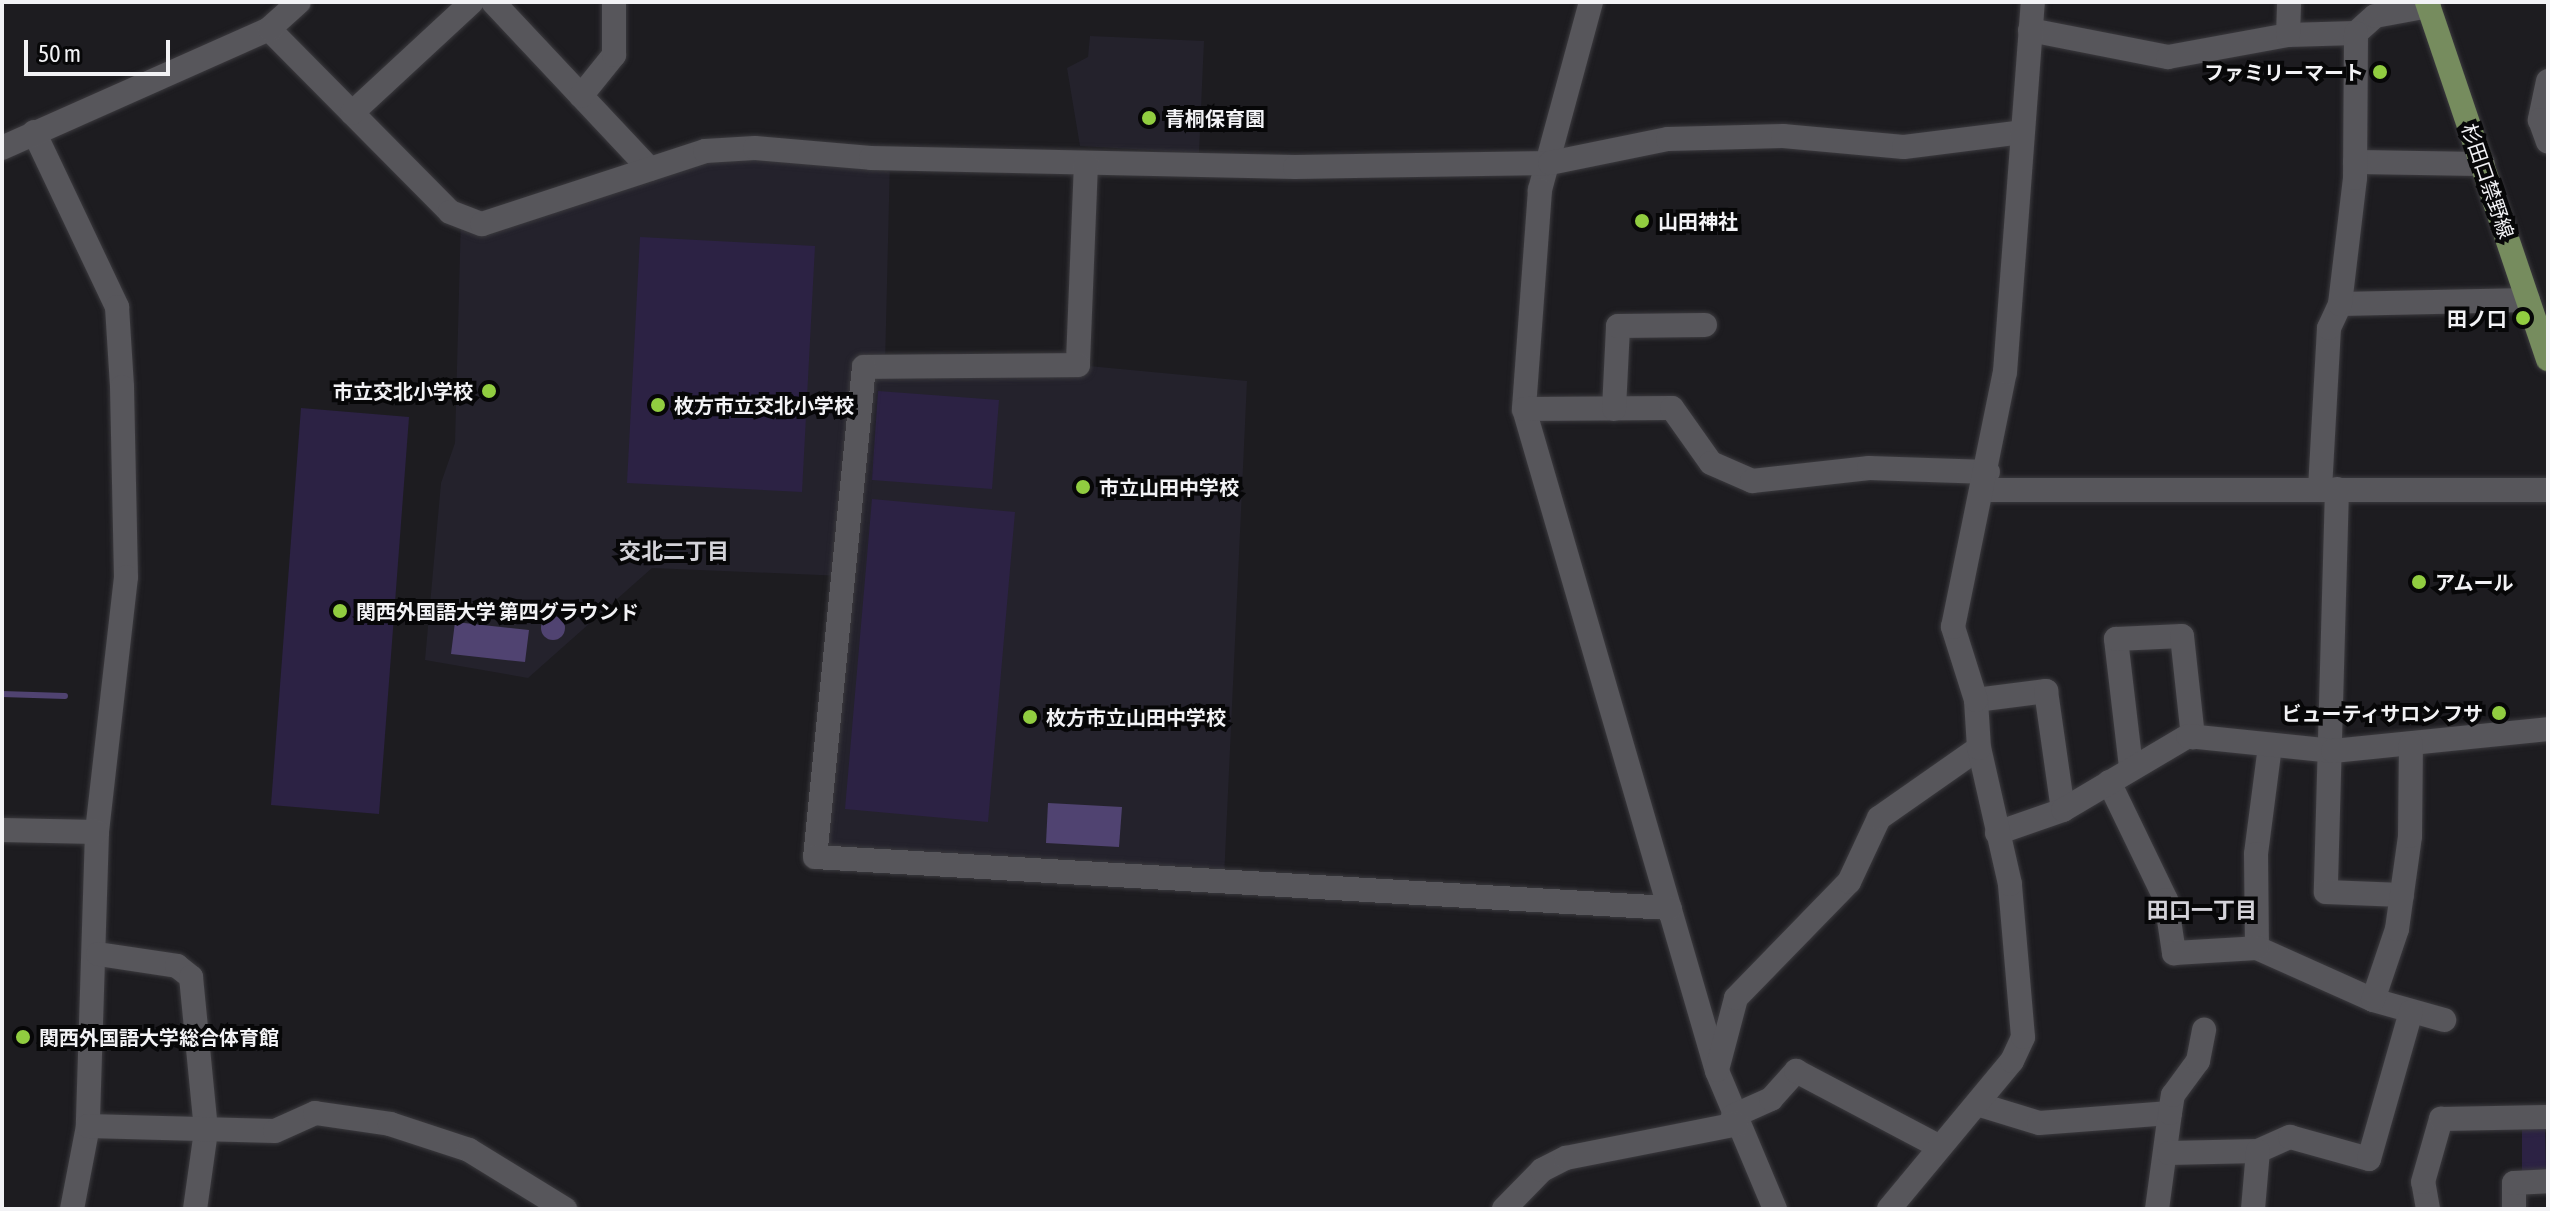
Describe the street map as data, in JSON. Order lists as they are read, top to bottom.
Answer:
{
  "streets": {
    "main road": ["杉田口禁野線"]
  },
  "districts": ["交北二丁目", "田口一丁目"],
  "places": [
    "ファミリーマート",
    "青桐保育園",
    "山田神社",
    "田ノ口",
    "市立交北小学校",
    "枚方市立交北小学校",
    "市立山田中学校",
    "アムール",
    "関西外国語大学 第四グラウンド",
    "ビューティサロン フサ",
    "枚方市立山田中学校",
    "関西外国語大学総合体育館"
  ],
  "scale_bar": "50 m"
}
